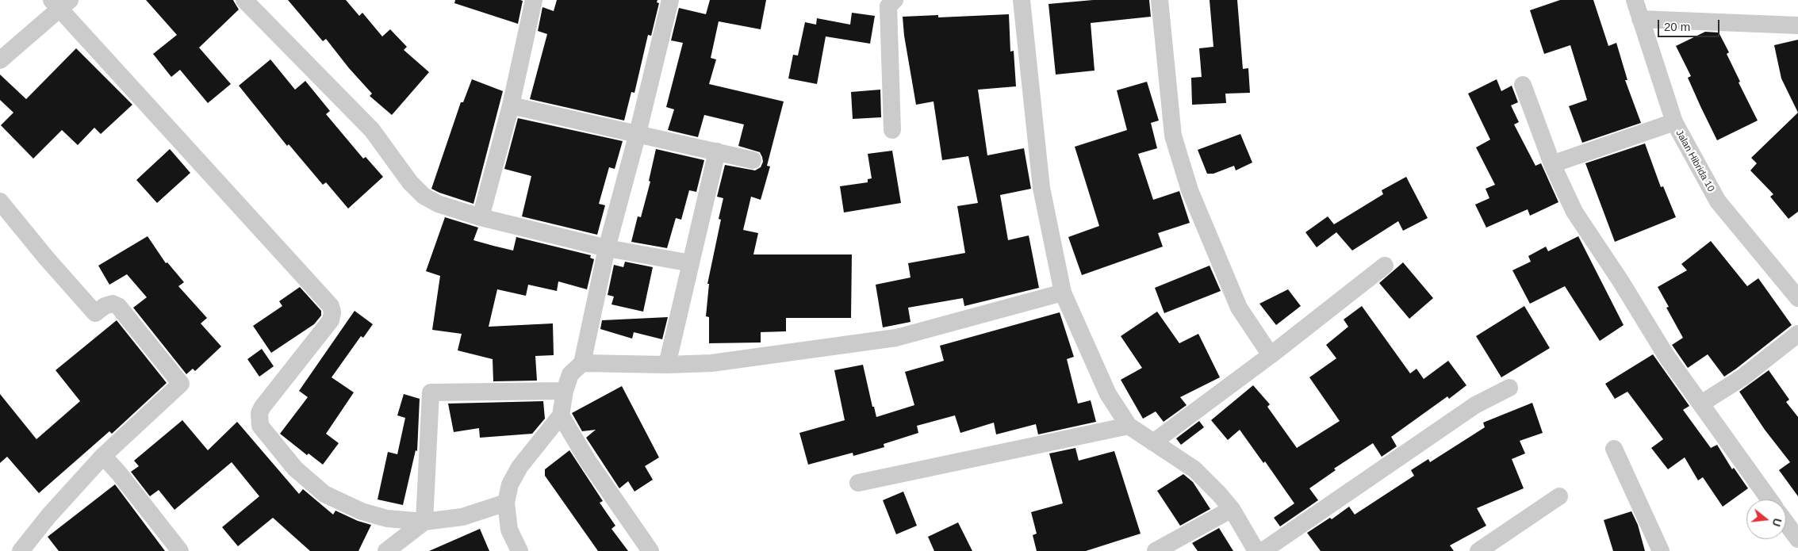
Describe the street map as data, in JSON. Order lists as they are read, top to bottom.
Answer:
{
  "streets": {
    "street": ["Jalan Hibrida 10"]
  },
  "scale_bar": "20 m",
  "north": "right"
}
